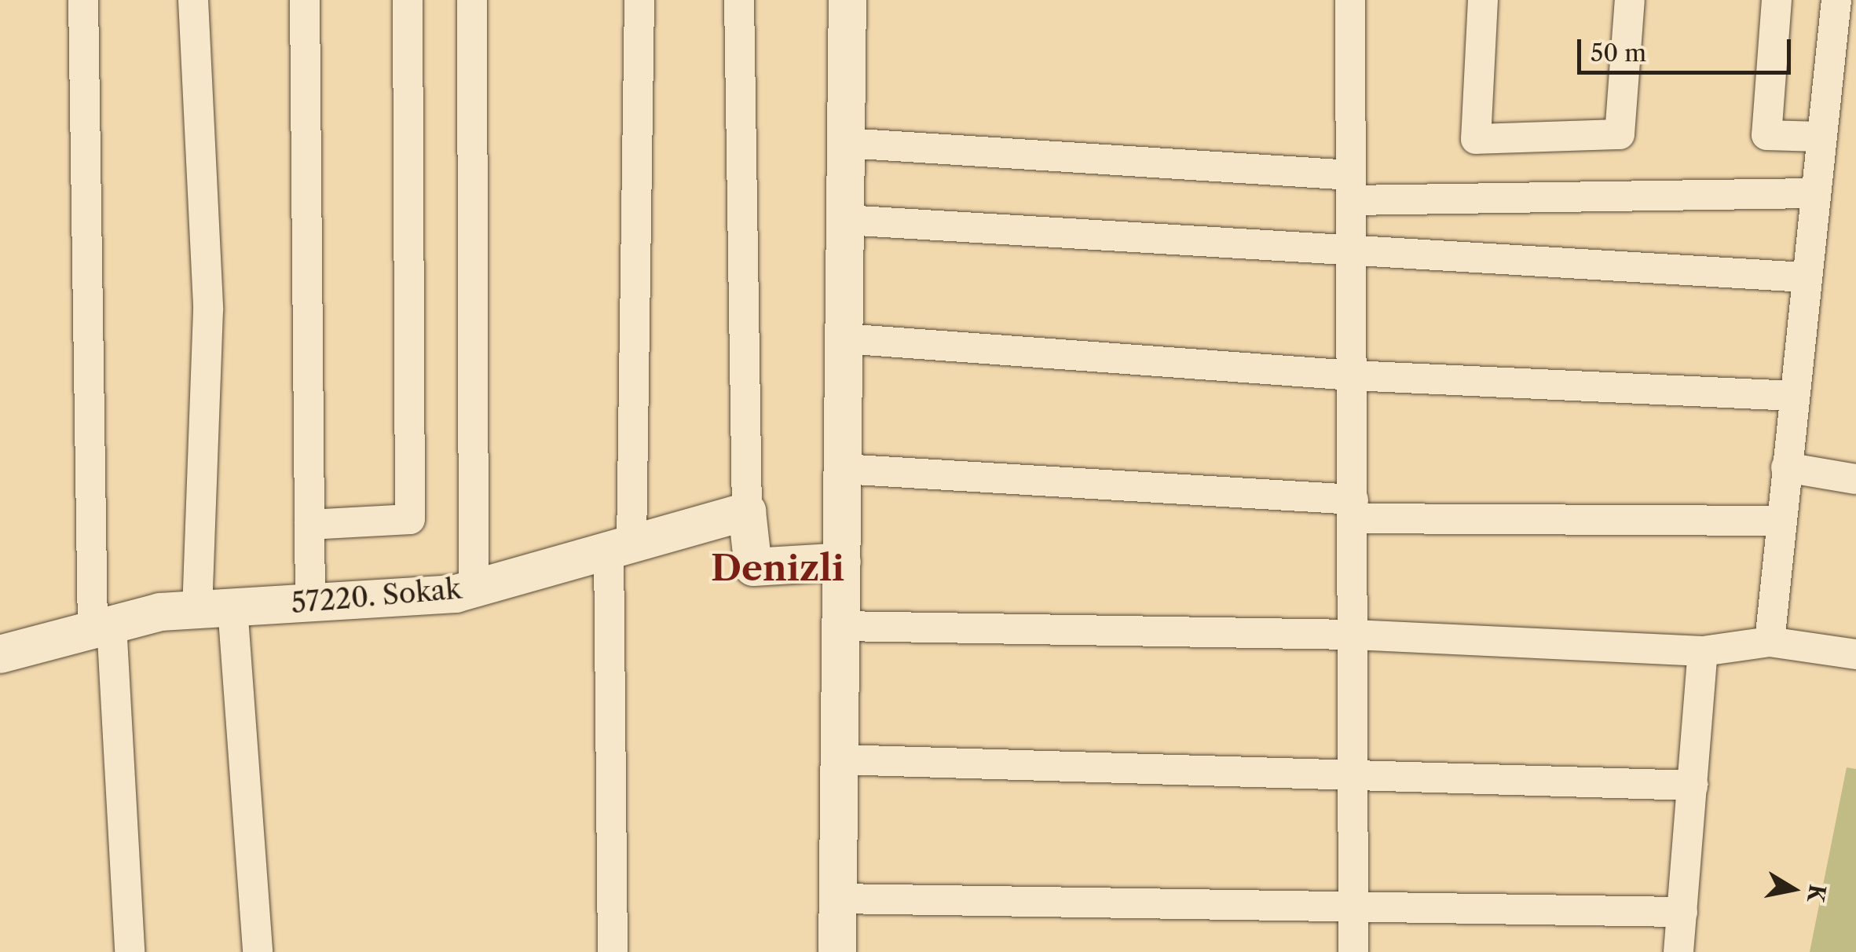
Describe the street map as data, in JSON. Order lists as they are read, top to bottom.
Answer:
{
  "streets": {
    "street": ["57220. Sokak"]
  },
  "districts": ["Denizli"],
  "scale_bar": "50 m",
  "north": "right"
}
